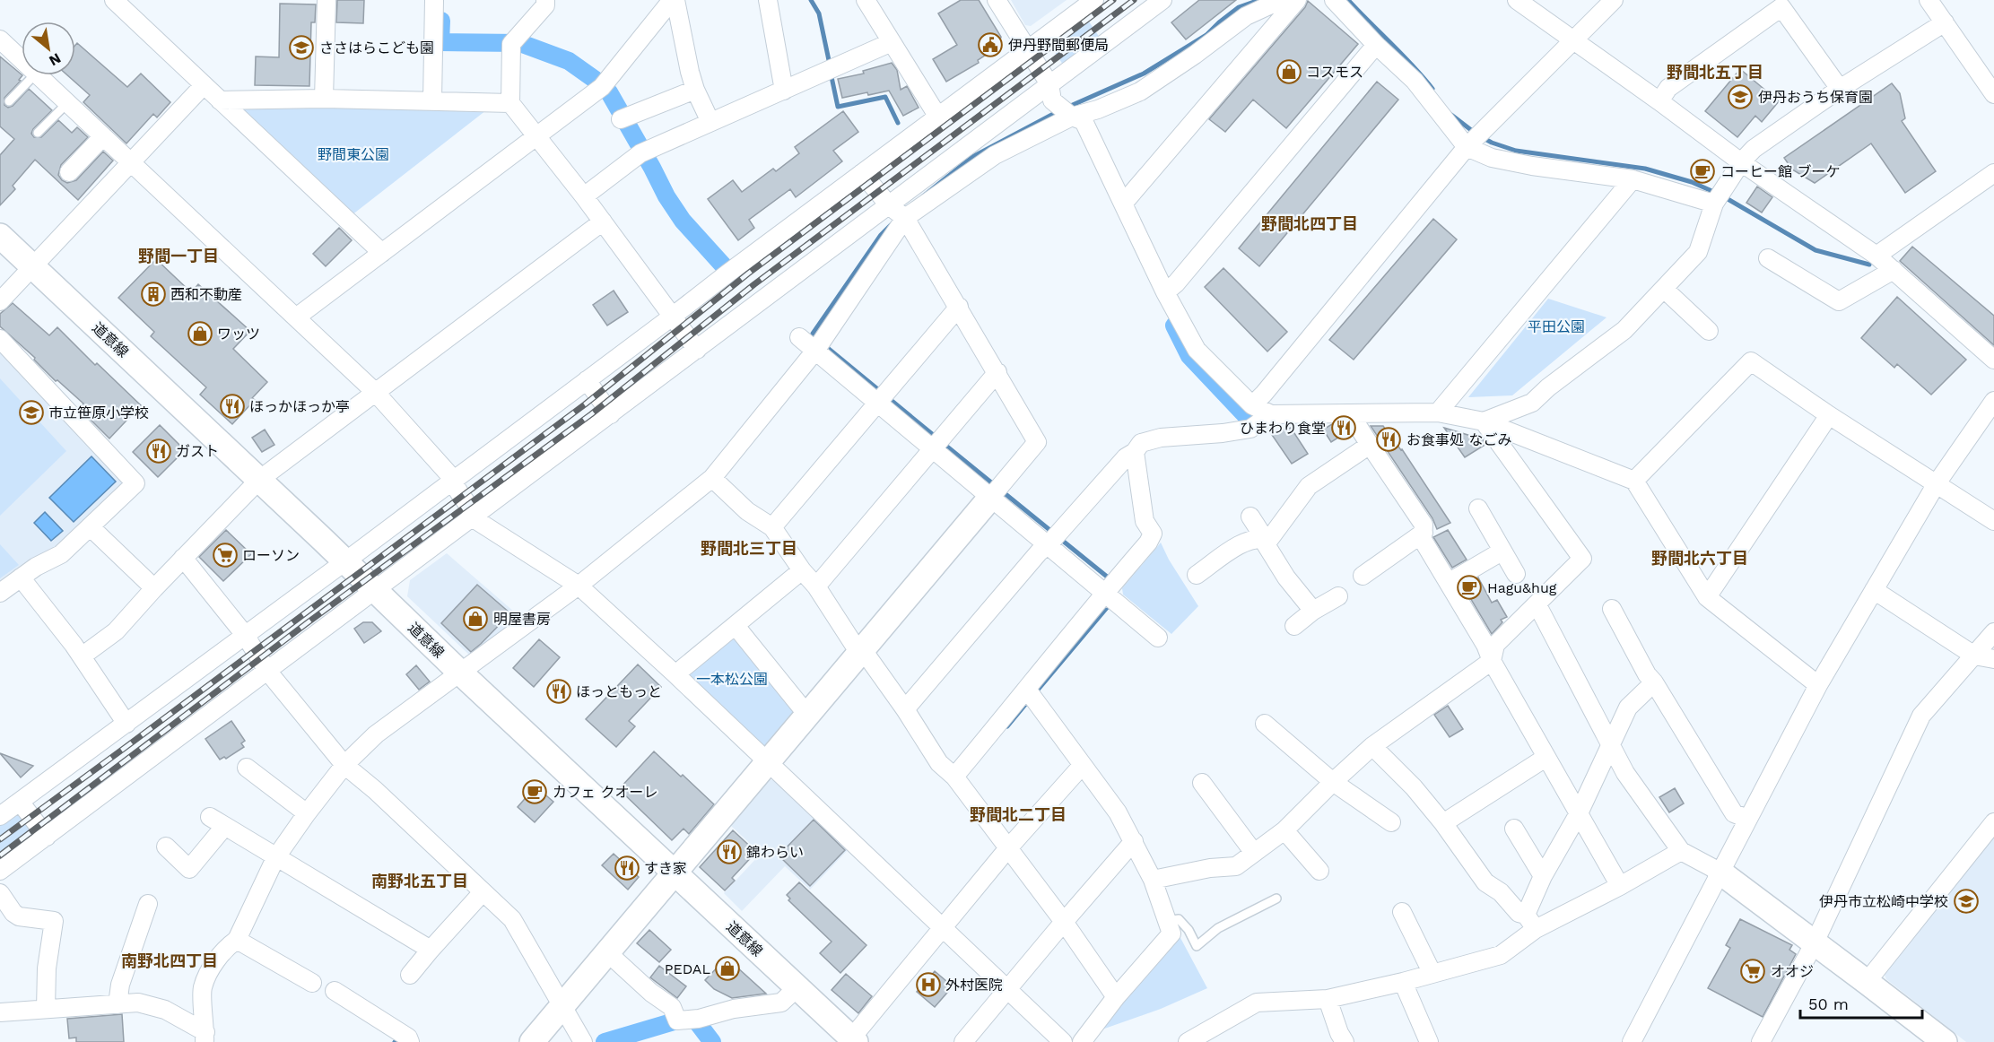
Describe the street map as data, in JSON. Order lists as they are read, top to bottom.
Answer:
{
  "streets": {
    "street": ["道意線"]
  },
  "districts": [
    "野間北五丁目",
    "野間北四丁目",
    "野間一丁目",
    "野間北三丁目",
    "野間北六丁目",
    "野間北二丁目",
    "南野北五丁目",
    "南野北四丁目"
  ],
  "parks": ["野間東公園", "平田公園", "一本松公園"],
  "places": {
    "public building": ["伊丹野間郵便局"],
    "school or university": [
      "ささはらこども園",
      "伊丹おうち保育園",
      "市立笹原小学校",
      "伊丹市立松崎中学校"
    ],
    "shop": [
      "コスモス",
      "ワッツ",
      "明屋書房",
      "PEDAL"
    ],
    "cafe": ["コーヒー館 ブーケ", "Hagu&hug", "カフェ クオーレ"],
    "building": ["西和不動産"],
    "restaurant": [
      "ほっかほっか亭",
      "ひまわり食堂",
      "お食事処 なごみ",
      "ガスト",
      "ほっともっと",
      "錦わらい",
      "すき家"
    ],
    "supermarket": ["ローソン", "オオジ"],
    "hospital": ["外村医院"]
  },
  "scale_bar": "50 m",
  "north": "bottom right"
}
